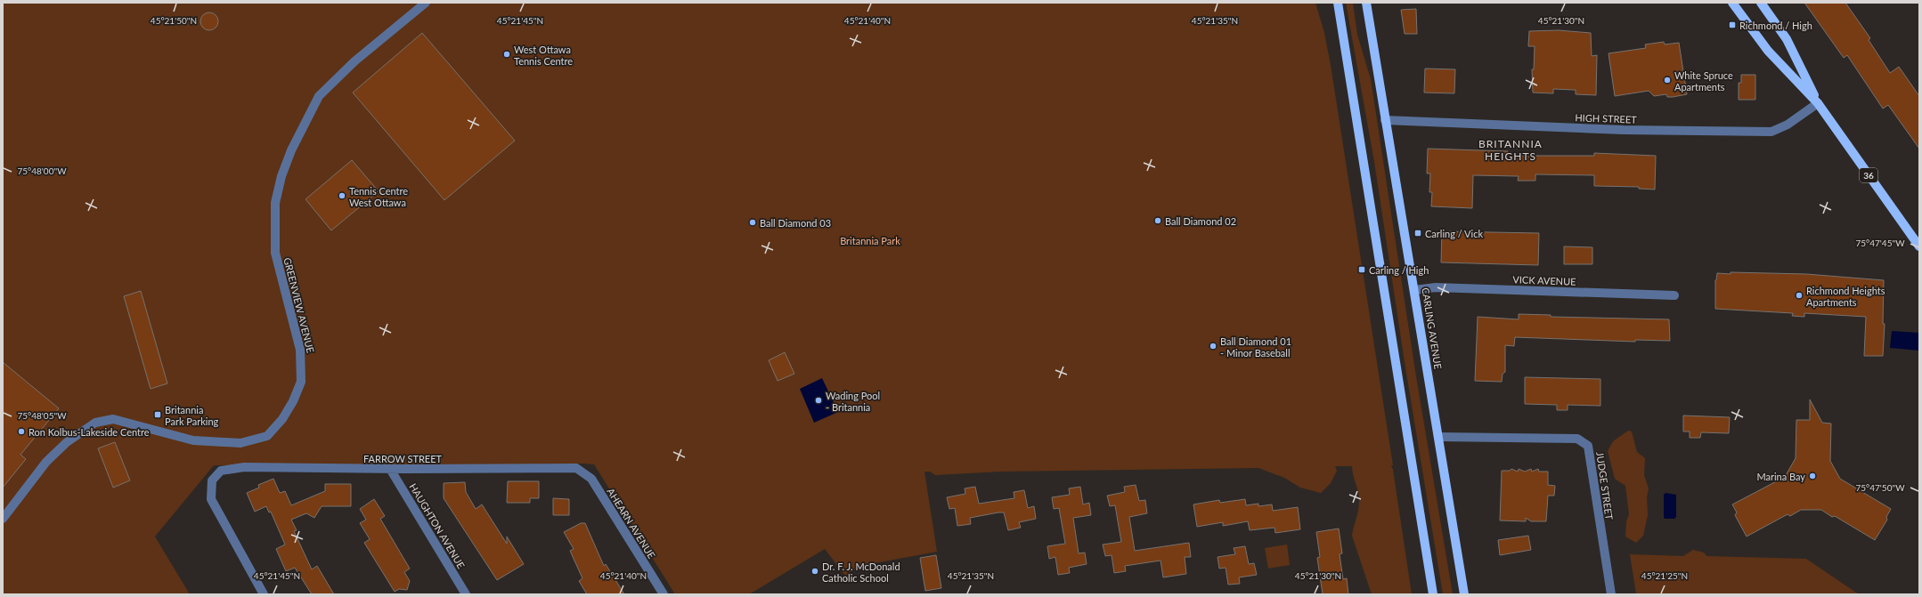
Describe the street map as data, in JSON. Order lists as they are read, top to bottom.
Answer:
{
  "streets": {
    "main road": ["36", "CARLING AVENUE"],
    "street": [
      "HIGH STREET",
      "VICK AVENUE",
      "GREENVIEW AVENUE",
      "FARROW STREET",
      "JUDGE STREET",
      "AHEARN AVENUE",
      "HAUGHTON AVENUE"
    ]
  },
  "crossings": [
    ["HIGH STREET", "36"],
    ["HIGH STREET", "CARLING AVENUE"],
    ["VICK AVENUE", "CARLING AVENUE"],
    ["CARLING AVENUE", "JUDGE STREET"],
    ["FARROW STREET", "AHEARN AVENUE"],
    ["FARROW STREET", "HAUGHTON AVENUE"]
  ],
  "districts": ["BRITANNIA HEIGHTS"],
  "parks": ["Britannia Park"],
  "places": {
    "transit": [
      "Richmond / High",
      "Carling / Vick",
      "Carling / High",
      "Britannia Park Parking"
    ],
    "other": [
      "West Ottawa Tennis Centre",
      "White Spruce Apartments",
      "Tennis Centre West Ottawa",
      "Ball Diamond 02",
      "Ball Diamond 03",
      "Richmond Heights Apartments",
      "Ball Diamond 01 - Minor Baseball",
      "Wading Pool - Britannia",
      "Ron Kolbus-Lakeside Centre",
      "Marina Bay",
      "Dr. F. J. McDonald Catholic School"
    ]
  },
  "coordinates": [
    "45°21'40\"N",
    "45°21'35\"N",
    "45°21'30\"N",
    "45°21'50\"N",
    "45°21'45\"N",
    "75°48'00\"W",
    "75°47'45\"W",
    "75°48'05\"W",
    "75°47'50\"W",
    "45°21'25\"N"
  ]
}
